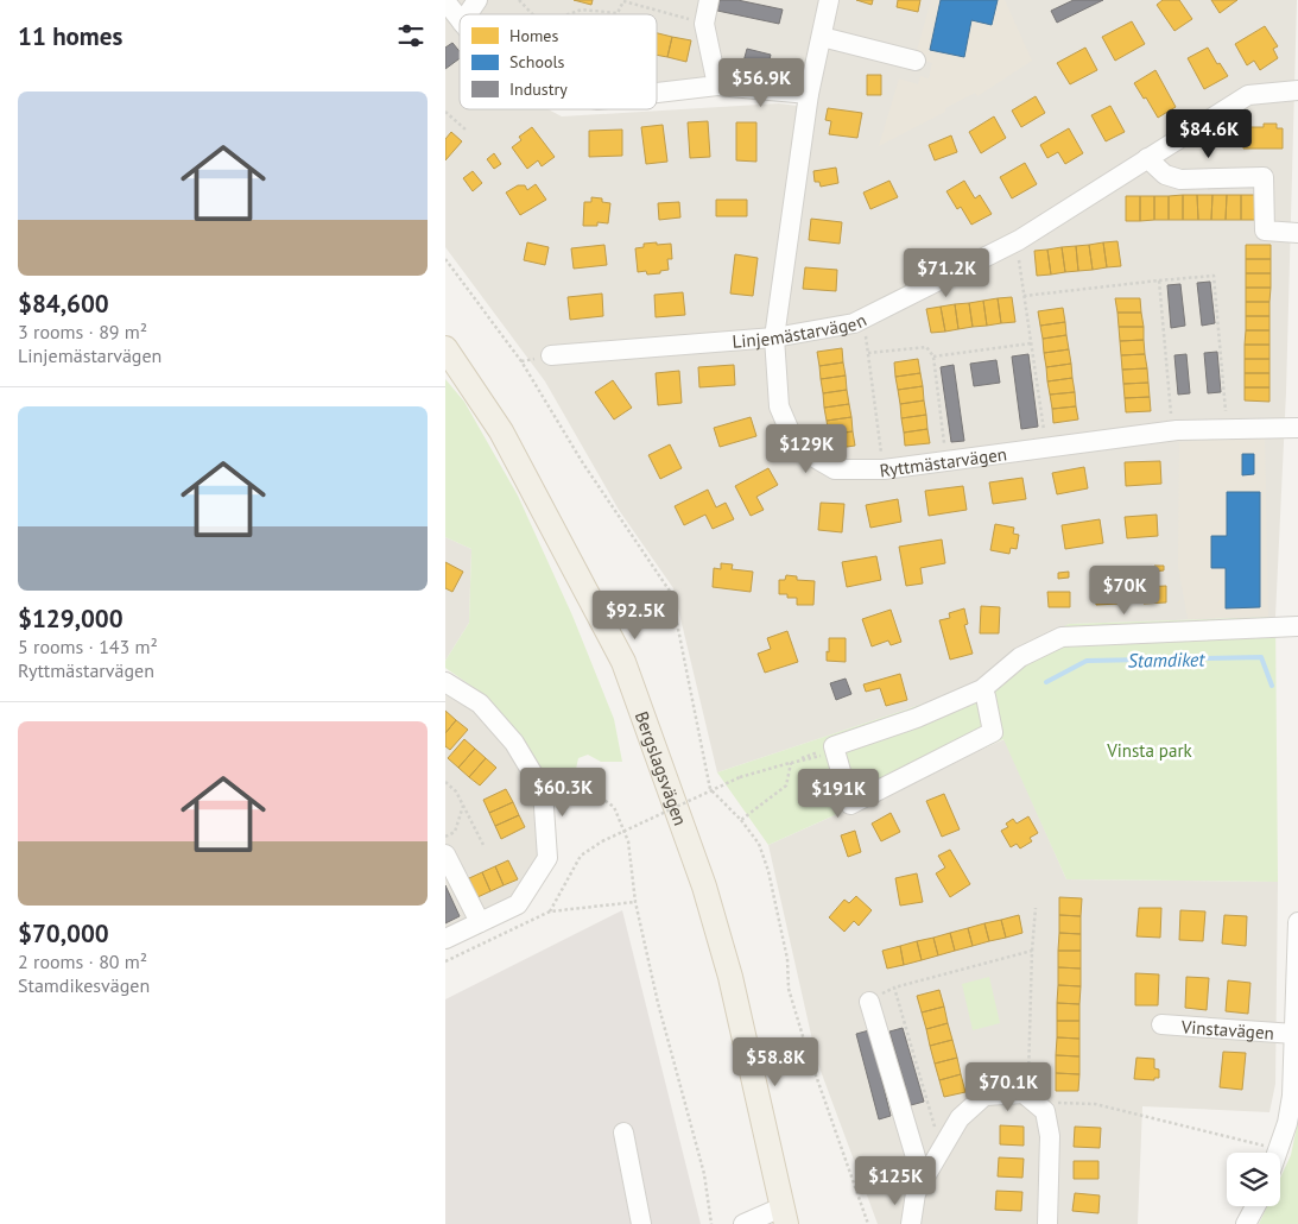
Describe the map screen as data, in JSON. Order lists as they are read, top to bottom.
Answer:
{
  "streets": {
    "main road": ["Bergslagsvägen"],
    "street": ["Linjemästarvägen", "Ryttmästarvägen", "Vinstavägen"]
  },
  "crossings": [
    ["Linjemästarvägen", "Ryttmästarvägen"]
  ],
  "water": ["Stamdiket"],
  "parks": ["Vinsta park"],
  "legend": ["Homes", "Schools", "Industry"],
  "page": {
    "heading": "11 homes",
    "price": [
      "$56.9K",
      "$84.6K",
      "$71.2K",
      "$129K",
      "$70K",
      "$92.5K",
      "$60.3K",
      "$191K",
      "$58.8K",
      "$70.1K",
      "$125K"
    ],
    "list": [
      {
        "name": "$84,600",
        "note": "3 rooms · 89 m² · Linjemästarvägen"
      },
      {
        "name": "$129,000",
        "note": "5 rooms · 143 m² · Ryttmästarvägen"
      },
      {
        "name": "$70,000",
        "note": "2 rooms · 80 m² · Stamdikesvägen"
      }
    ]
  }
}
